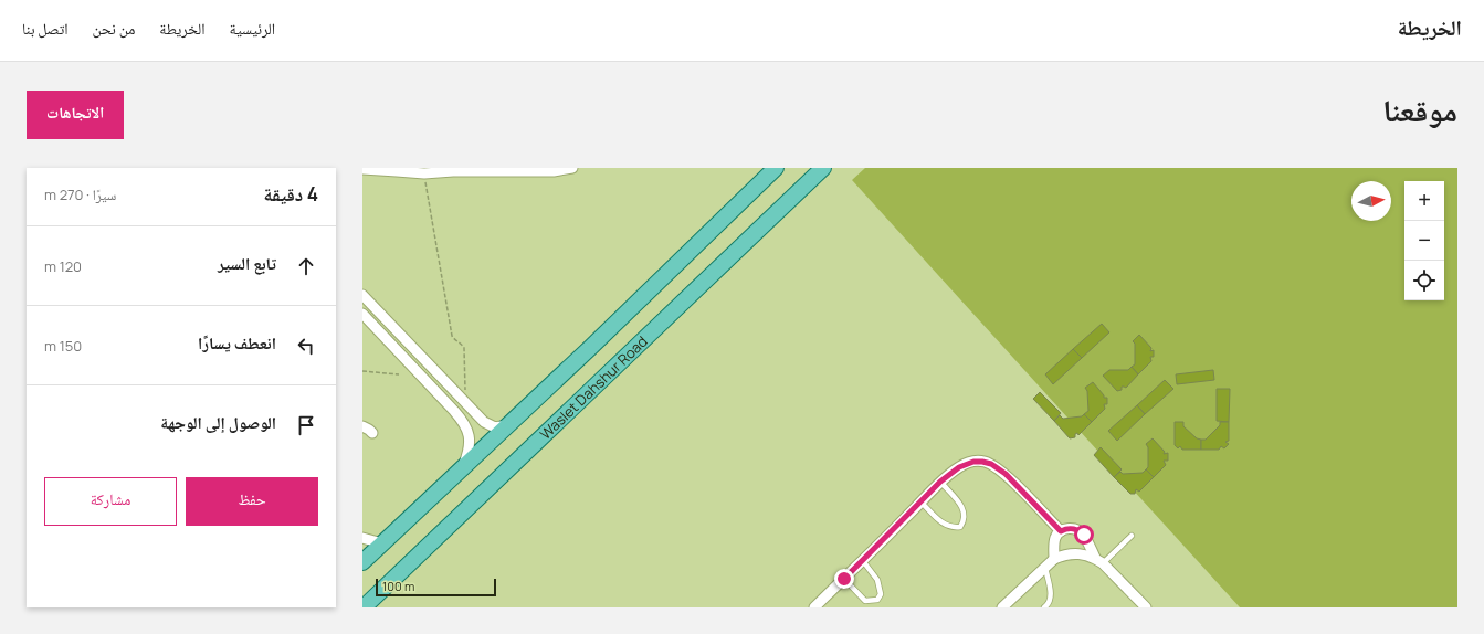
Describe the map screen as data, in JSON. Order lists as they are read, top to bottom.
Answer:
{
  "streets": {
    "main road": ["Waslet Dahshur Road"]
  },
  "scale_bar": "100 m",
  "north": "right",
  "page": {
    "header": "الخريطة",
    "nav": [
      "الرئيسية",
      "الخريطة",
      "من نحن",
      "اتصل بنا"
    ],
    "title": "موقعنا",
    "buttons": [
      "الاتجاهات",
      ["حفظ", "مشاركة"]
    ],
    "heading": ["4 دقيقة", "سيرًا · 270 m"],
    "map_buttons": ["+", "−"],
    "list": [
      ["تابع السير", "120 m"],
      ["انعطف يسارًا", "150 m"],
      "الوصول إلى الوجهة"
    ],
    "scale": "100 m"
  }
}
